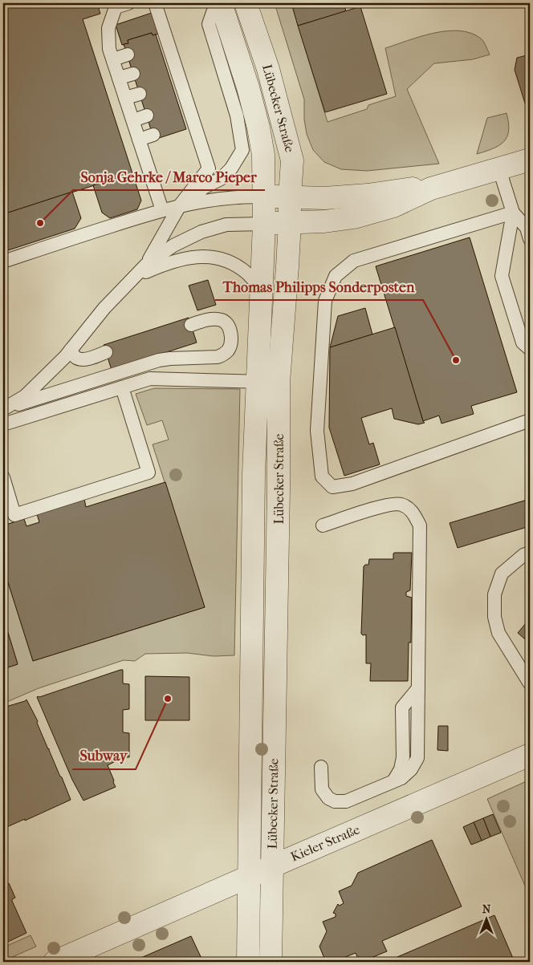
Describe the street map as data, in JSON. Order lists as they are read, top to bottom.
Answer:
{
  "streets": {
    "street": ["Lübecker Straße", "Kieler Straße"]
  },
  "crossings": [
    ["Lübecker Straße", "Kieler Straße"]
  ],
  "places": ["Sonja Gehrke / Marco Pieper", "Thomas Philipps Sonderposten", "Subway"],
  "north": "top"
}
